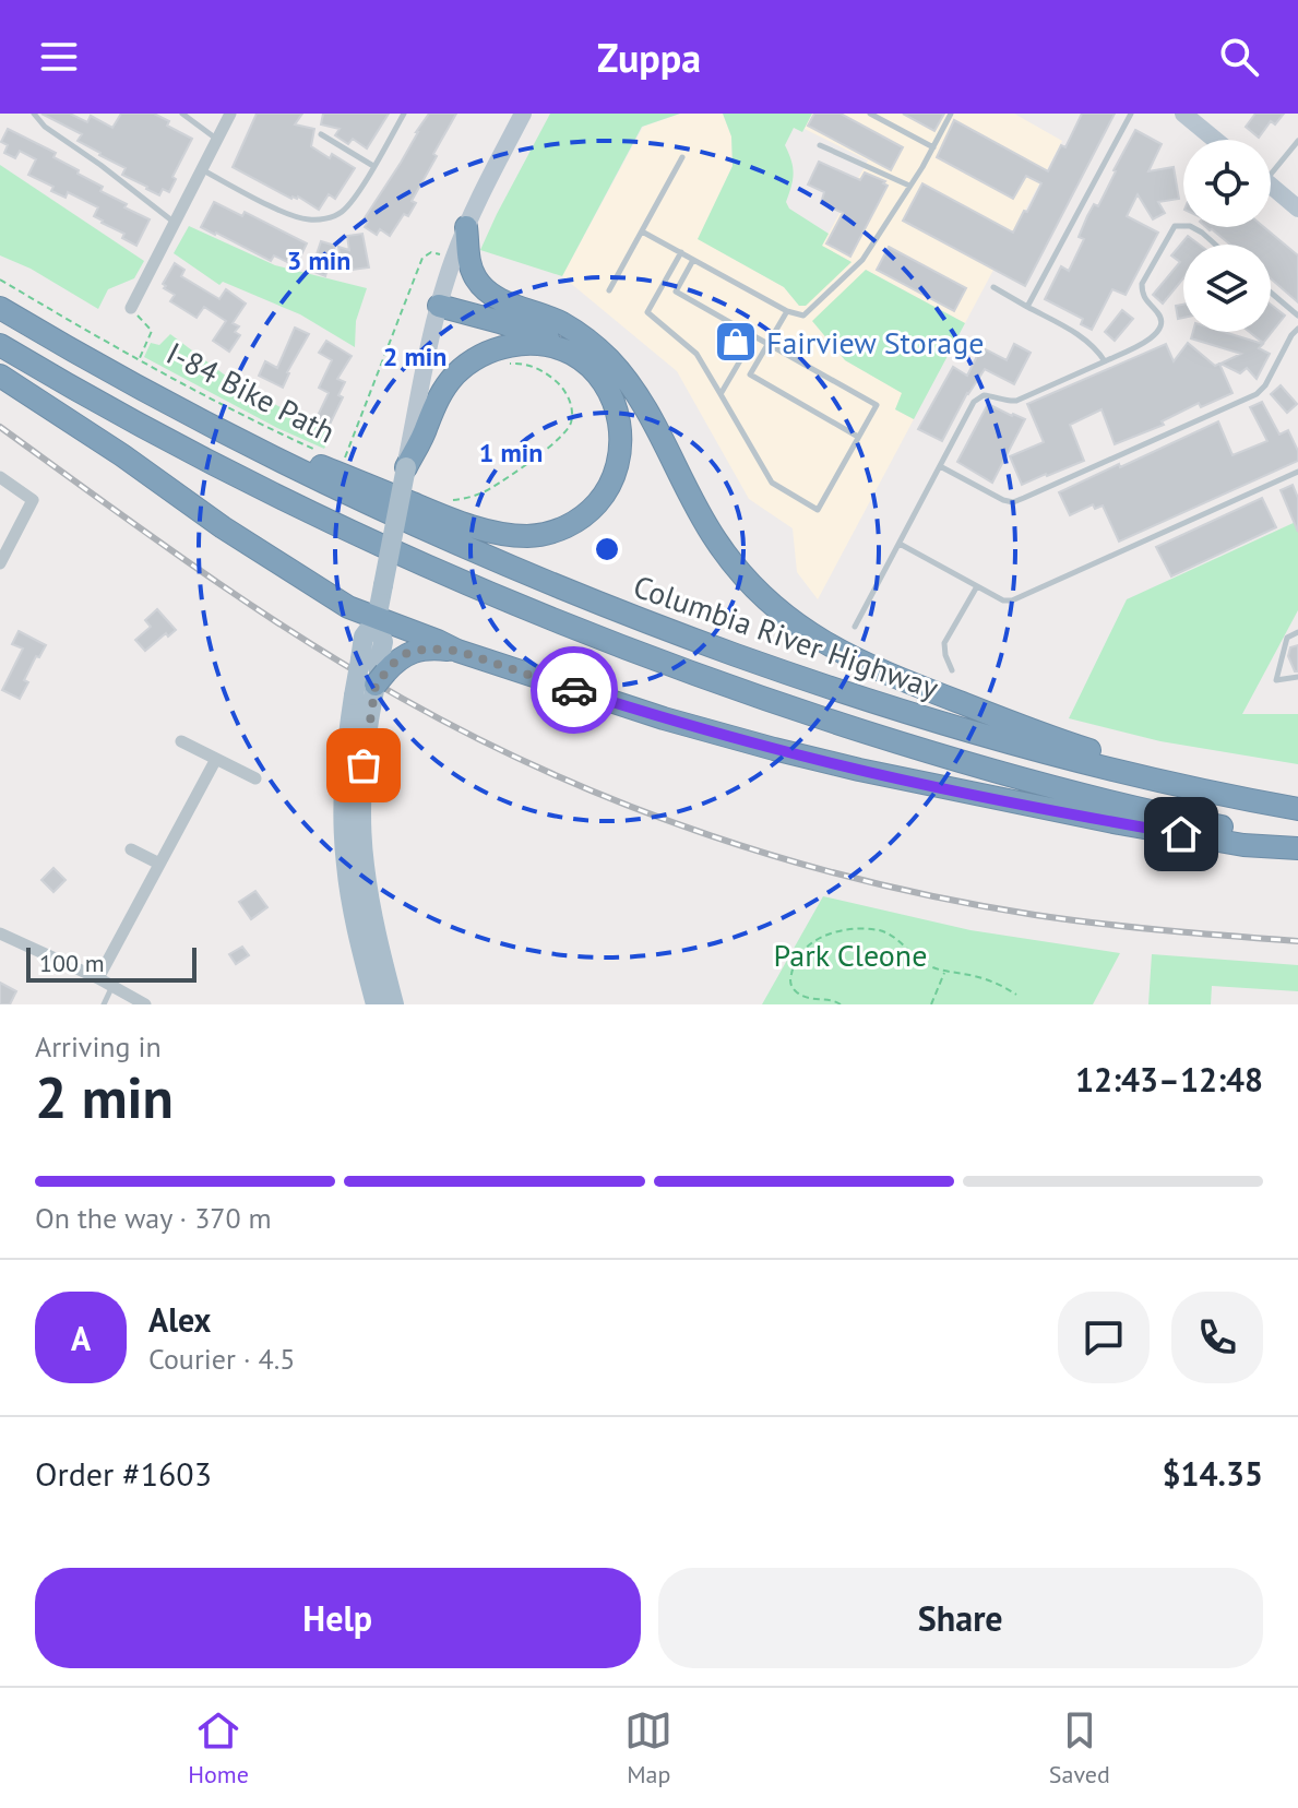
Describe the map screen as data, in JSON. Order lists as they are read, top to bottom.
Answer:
{
  "streets": {
    "highway": ["Columbia River Highway"],
    "path": ["I-84 Bike Path"]
  },
  "parks": ["Park Cleone"],
  "places": {
    "shop": ["Fairview Storage"]
  },
  "scale_bar": "100 m",
  "page": {
    "header": "Zuppa",
    "scale": "100 m",
    "heading": ["2 min", "Arriving in", "12:43–12:48"],
    "panel": [
      "Alex",
      "Courier · 4.5",
      "Order #1603",
      "$14.35"
    ],
    "bar": "On the way · 370 m",
    "round": "A",
    "buttons": ["Help", "Share"],
    "tabs": ["Home", "Map", "Saved"]
  },
  "rings": ["3 min", "2 min", "1 min"]
}
